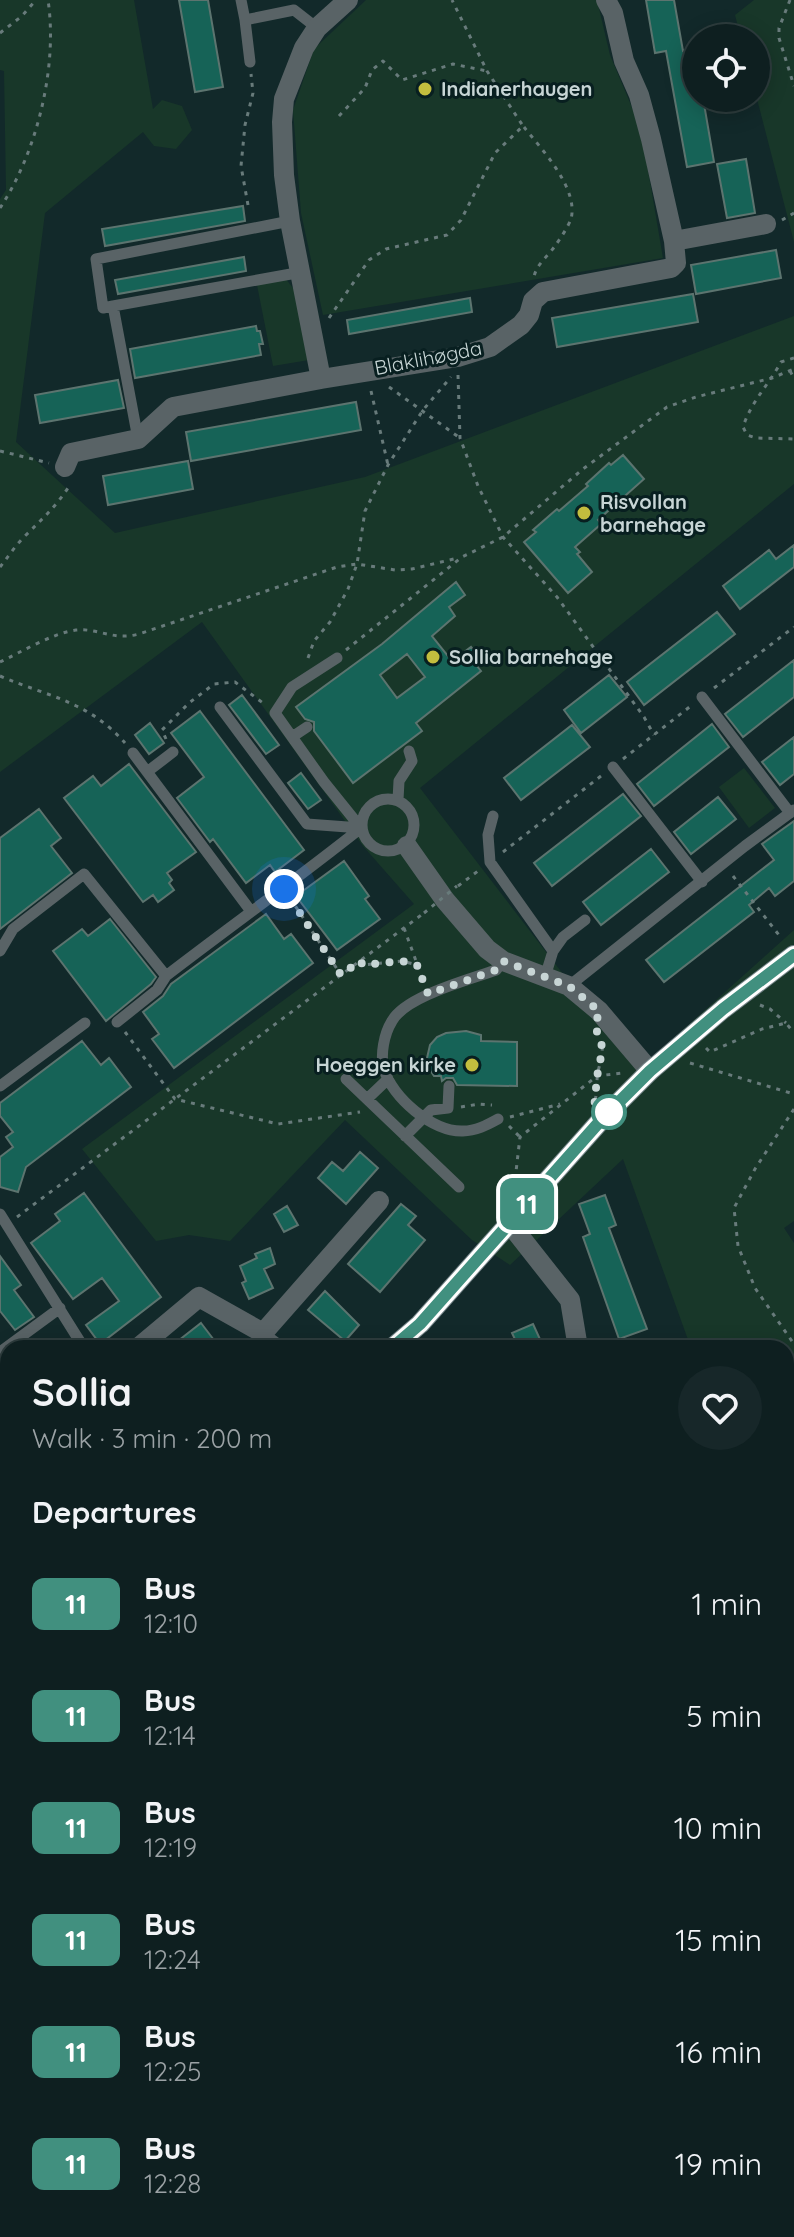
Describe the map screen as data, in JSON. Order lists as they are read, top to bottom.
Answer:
{
  "streets": {
    "street": ["Blaklihøgda"]
  },
  "places": [
    "Indianerhaugen",
    "Risvollan barnehage",
    "Sollia barnehage",
    "Hoeggen kirke"
  ],
  "lines": ["bus line 11"],
  "page": {
    "on_map": "11",
    "heading": [
      ["Sollia", "Walk · 3 min · 200 m"],
      "Departures"
    ],
    "list": [
      {
        "mark": "11",
        "name": "Bus",
        "note": "12:10",
        "value": "1 min"
      },
      {
        "mark": "11",
        "name": "Bus",
        "note": "12:14",
        "value": "5 min"
      },
      {
        "mark": "11",
        "name": "Bus",
        "note": "12:19",
        "value": "10 min"
      },
      {
        "mark": "11",
        "name": "Bus",
        "note": "12:24",
        "value": "15 min"
      },
      {
        "mark": "11",
        "name": "Bus",
        "note": "12:25",
        "value": "16 min"
      },
      {
        "mark": "11",
        "name": "Bus",
        "note": "12:28",
        "value": "19 min"
      }
    ]
  }
}
